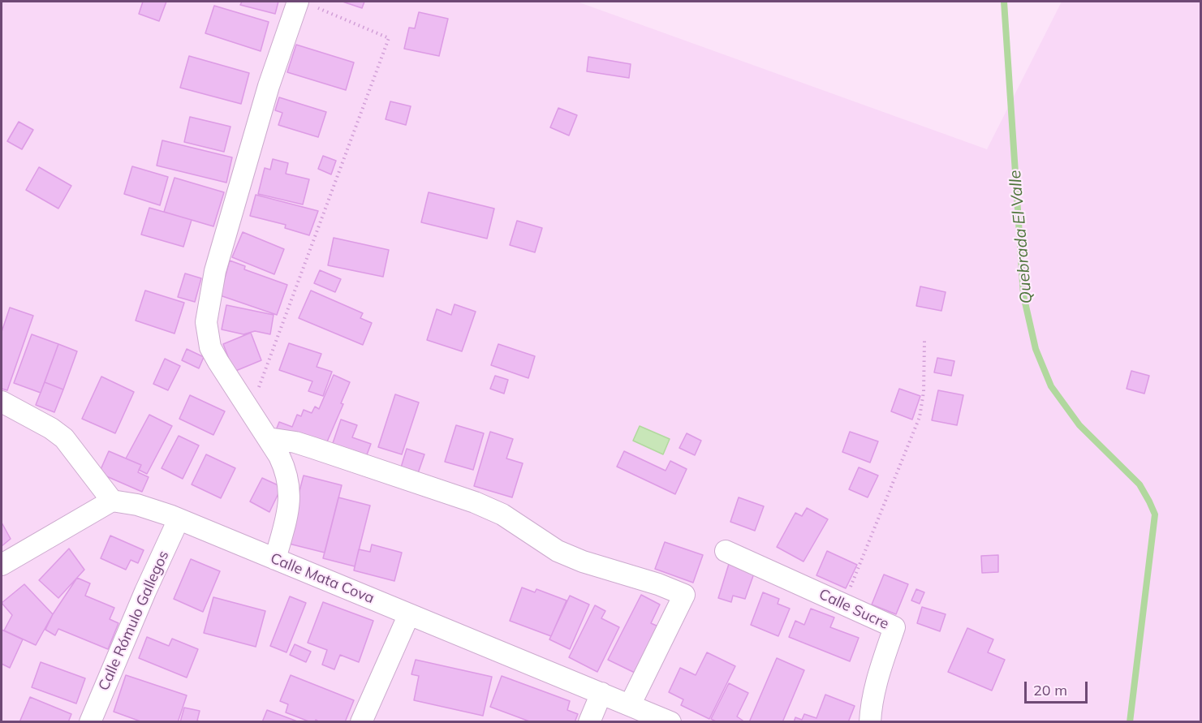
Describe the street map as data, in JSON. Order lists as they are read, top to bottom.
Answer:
{
  "streets": {
    "street": ["Calle Mata Cova", "Calle Sucre", "Calle Rómulo Gallegos"]
  },
  "crossings": [
    ["Calle Mata Cova", "Calle Rómulo Gallegos"]
  ],
  "water": ["Quebrada El Valle"],
  "scale_bar": "20 m"
}
